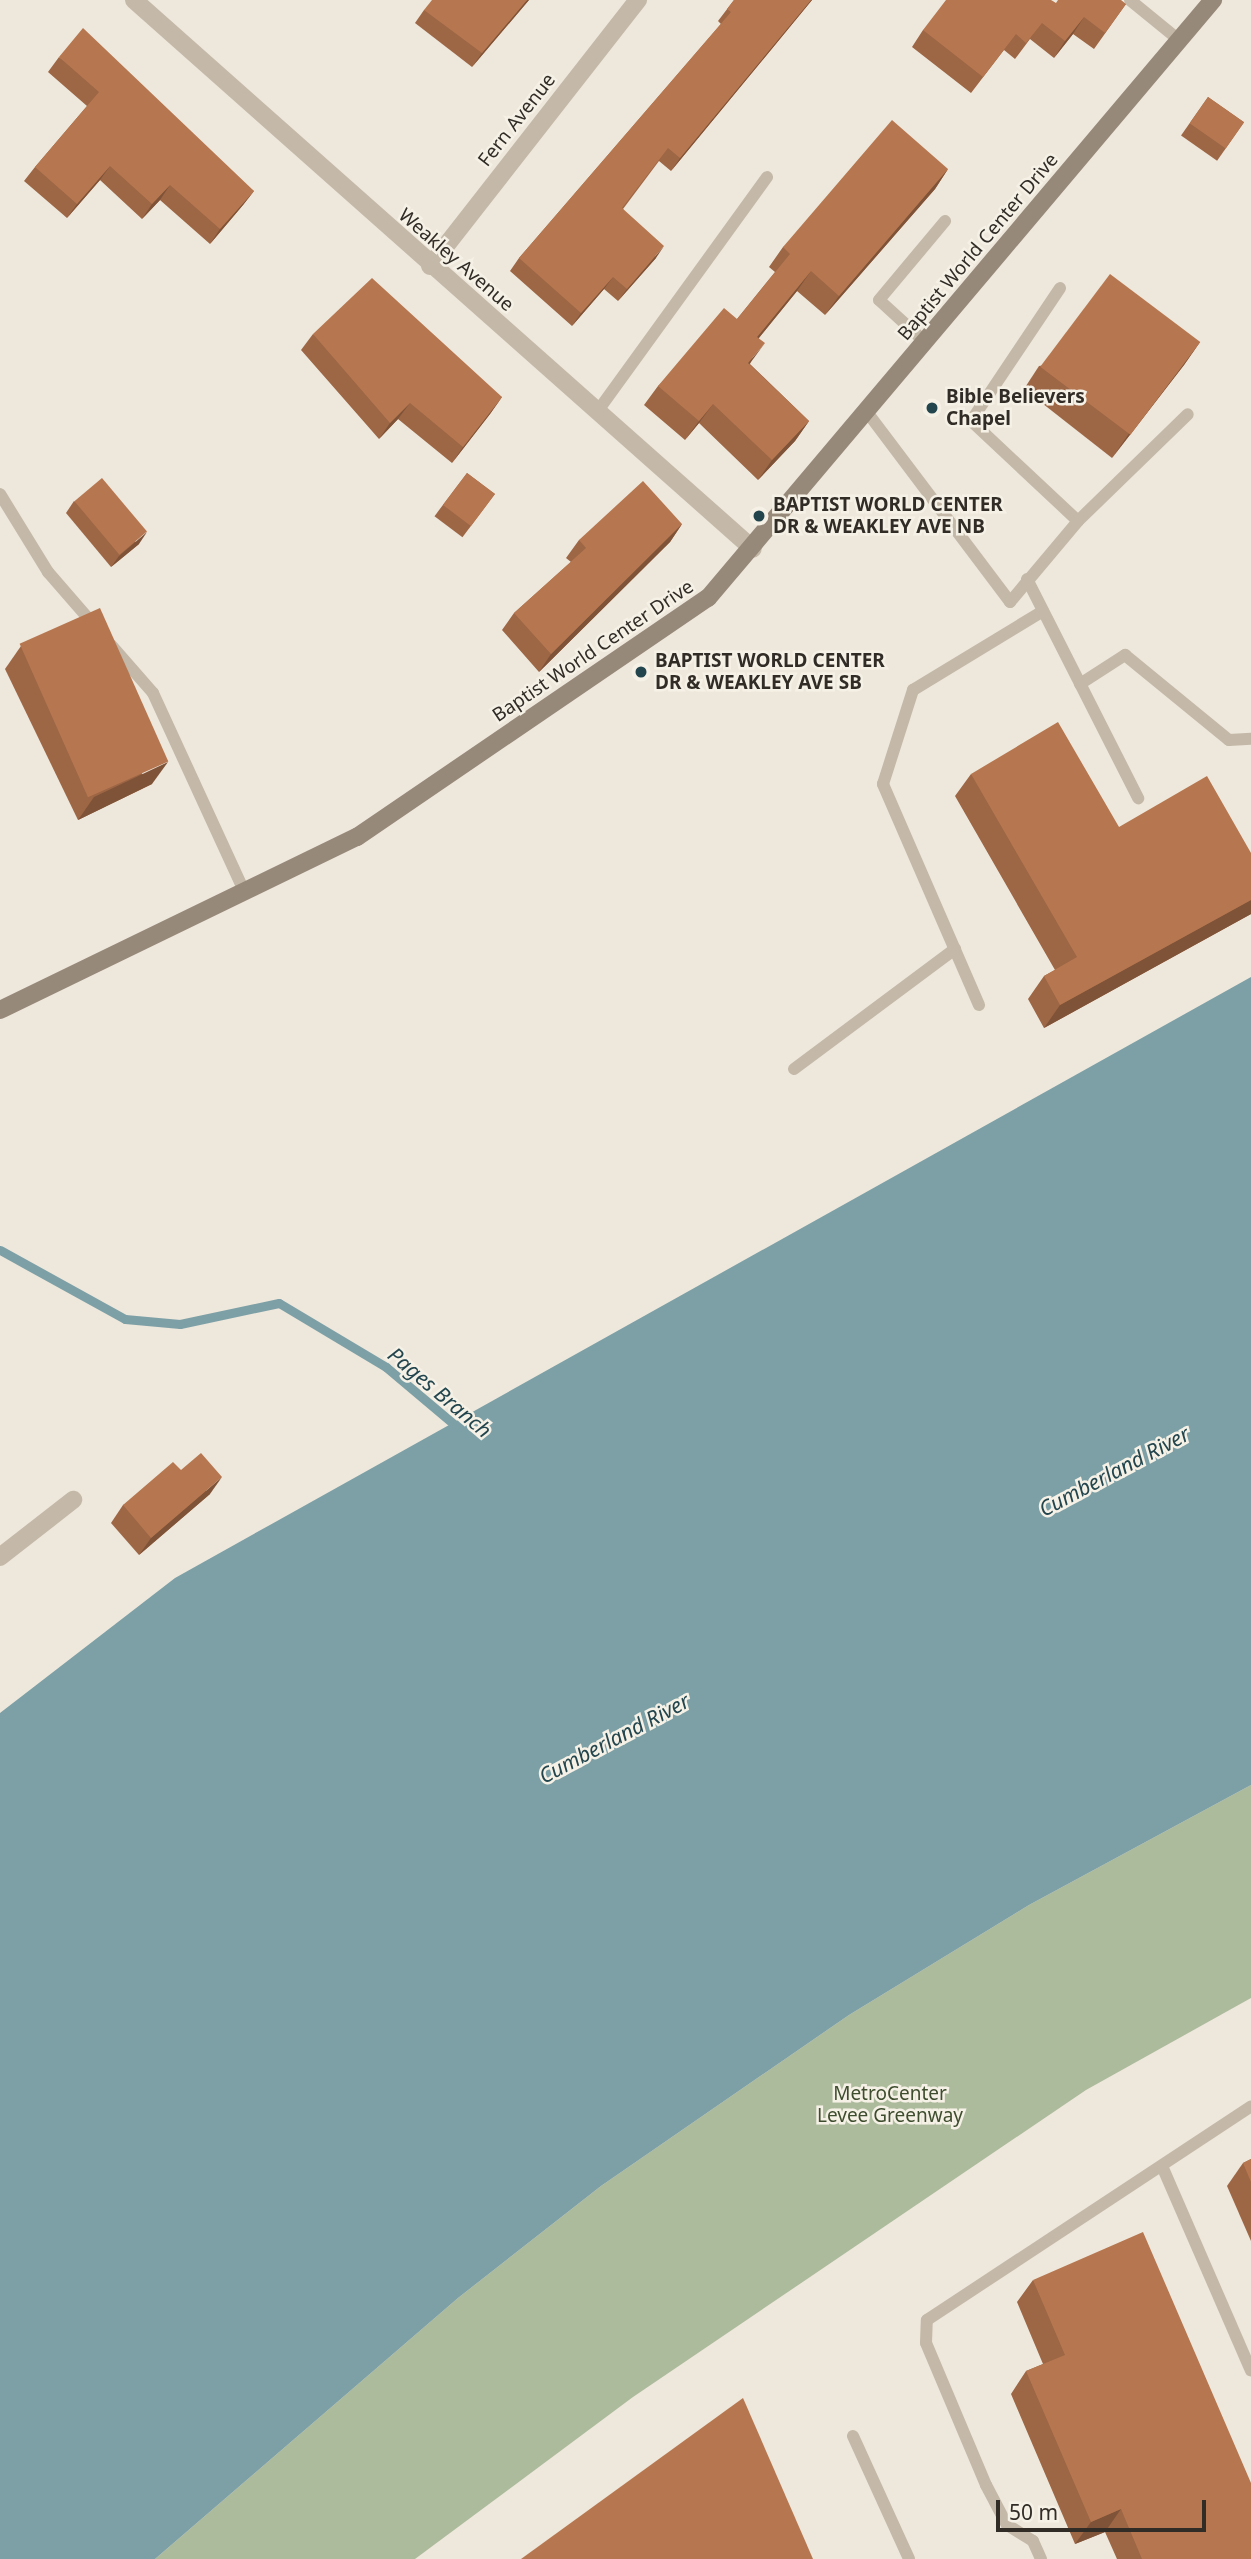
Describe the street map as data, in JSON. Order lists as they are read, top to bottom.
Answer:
{
  "streets": {
    "street": ["Fern Avenue", "Baptist World Center Drive", "Weakley Avenue"]
  },
  "crossings": [
    ["Fern Avenue", "Weakley Avenue"],
    ["Baptist World Center Drive", "Weakley Avenue"]
  ],
  "water": ["Pages Branch", "Cumberland River"],
  "parks": ["MetroCenter Levee Greenway"],
  "places": ["Bible Believers Chapel", "BAPTIST WORLD CENTER DR & WEAKLEY AVE NB", "BAPTIST WORLD CENTER DR & WEAKLEY AVE SB"],
  "scale_bar": "50 m"
}
